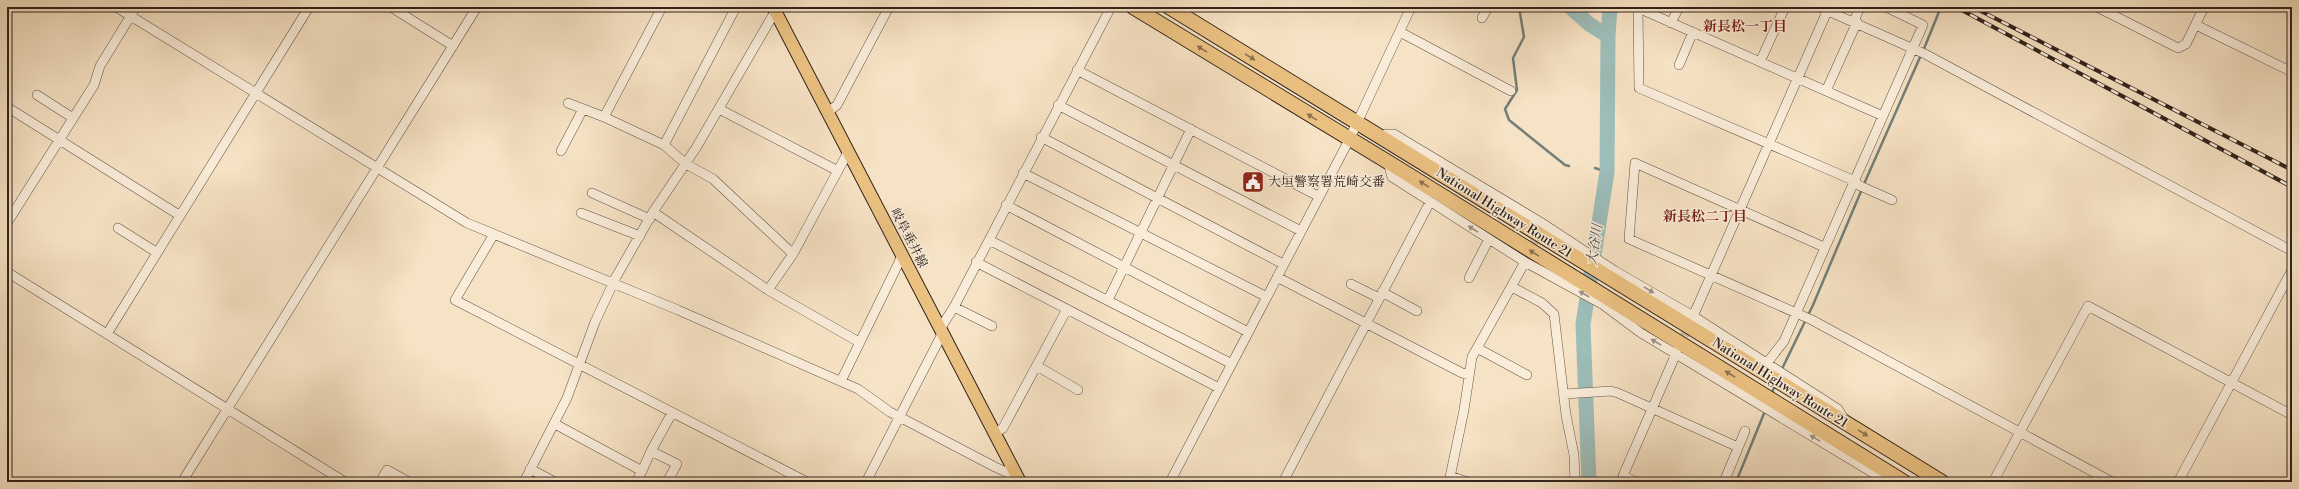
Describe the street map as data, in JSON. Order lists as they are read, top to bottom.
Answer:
{
  "streets": {
    "highway": ["National Highway Route 21"],
    "main road": ["岐阜垂井線"]
  },
  "districts": ["新長松一丁目", "新長松二丁目"],
  "water": ["大谷川"],
  "places": {
    "public building": ["大垣警察署荒崎交番"]
  }
}
